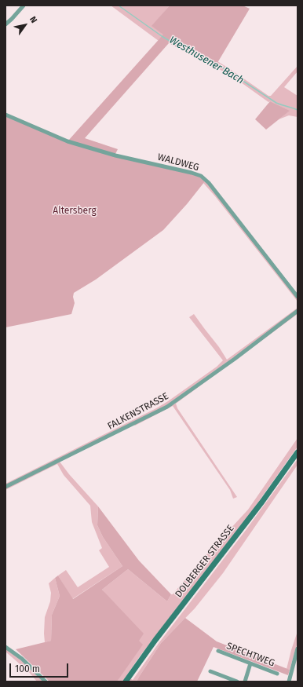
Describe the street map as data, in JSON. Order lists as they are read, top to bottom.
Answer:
{
  "streets": {
    "main road": ["DOLBERGER STRASSE"],
    "street": ["WALDWEG", "FALKENSTRASSE", "SPECHTWEG"]
  },
  "water": ["Westhusener Bach"],
  "parks": ["Altersberg"],
  "scale_bar": "100 m",
  "north": "top right"
}
